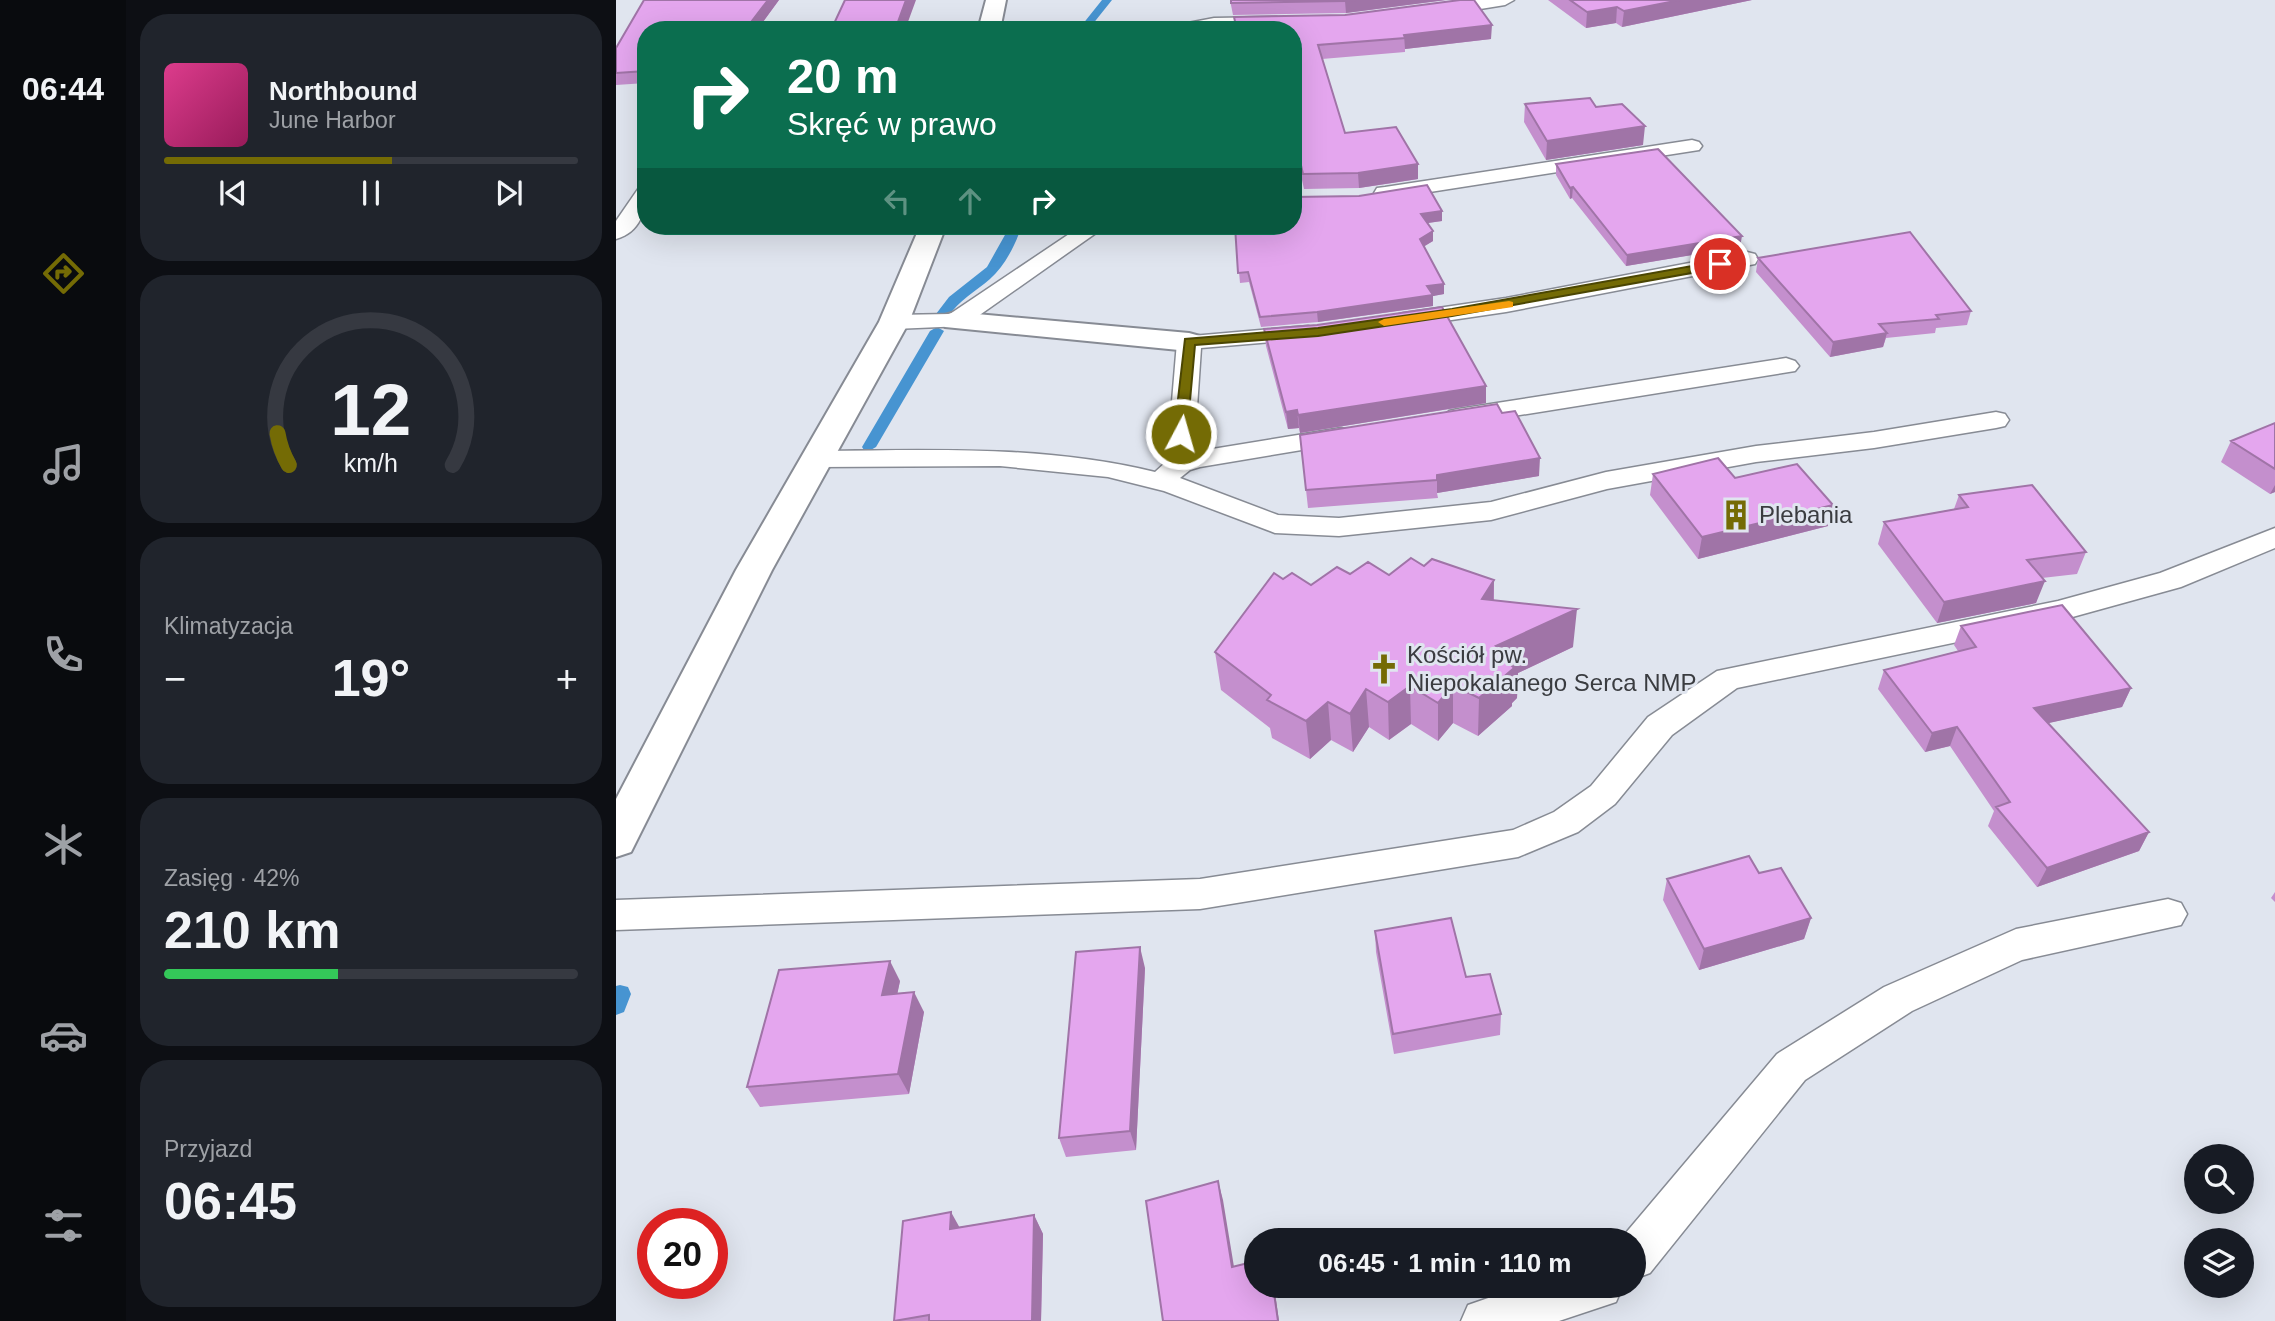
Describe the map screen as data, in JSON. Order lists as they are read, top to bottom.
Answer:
{
  "places": {
    "building": ["Plebania"],
    "church": ["Kościół pw. Niepokalanego Serca NMP"]
  },
  "page": {
    "tabs": "06:44",
    "turn": ["20 m", "Skręć w prawo"],
    "song": ["Northbound", "June Harbor"],
    "tile": [
      "Klimatyzacja",
      ["Zasięg · 42%", "210 km"],
      ["Przyjazd", "06:45"]
    ],
    "heat": ["−", "19°", "+"],
    "limit": "20",
    "trip": "06:45 · 1 min · 110 m",
    "gauge": ["12", "km/h"]
  }
}
